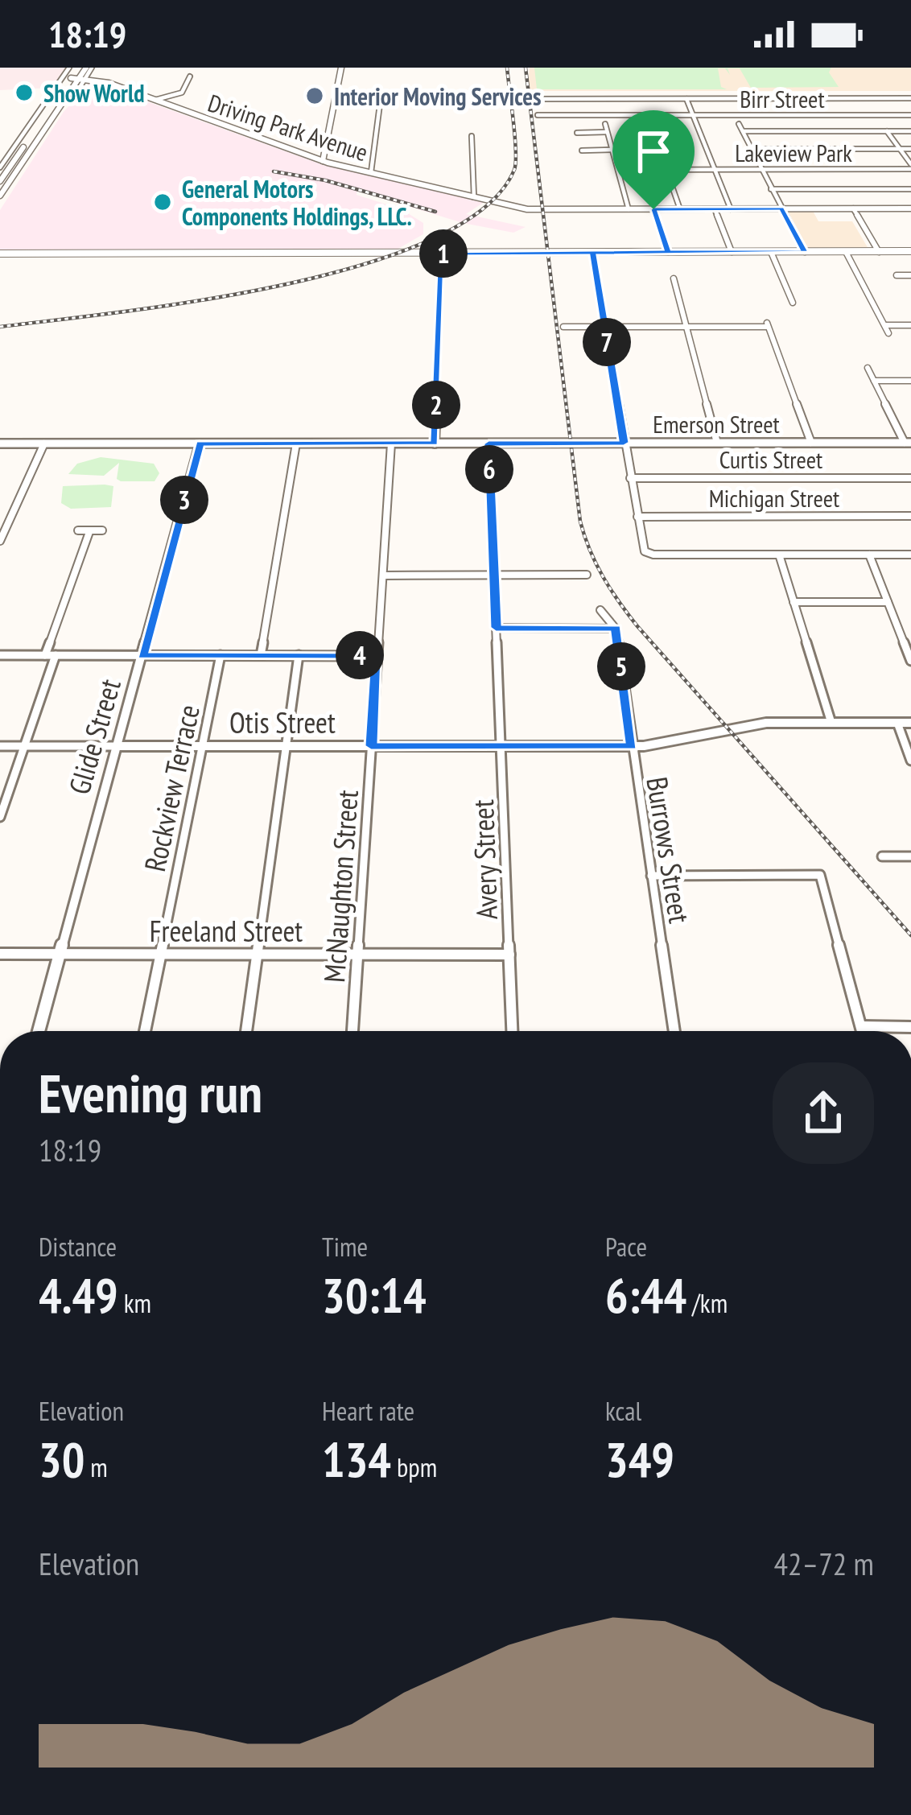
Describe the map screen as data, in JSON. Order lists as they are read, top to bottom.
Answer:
{
  "streets": {
    "street": [
      "Birr Street",
      "Driving Park Avenue",
      "Lakeview Park",
      "Emerson Street",
      "Curtis Street",
      "Michigan Street",
      "Otis Street",
      "Glide Street",
      "Rockview Terrace",
      "Burrows Street",
      "Avery Street",
      "McNaughton Street",
      "Freeland Street"
    ]
  },
  "crossings": [
    ["Emerson Street", "Glide Street"],
    ["Emerson Street", "Avery Street"],
    ["Emerson Street", "McNaughton Street"],
    ["Otis Street", "Glide Street"],
    ["Otis Street", "Rockview Terrace"],
    ["Otis Street", "Burrows Street"],
    ["Otis Street", "Avery Street"],
    ["Otis Street", "McNaughton Street"],
    ["Glide Street", "Freeland Street"],
    ["Rockview Terrace", "Freeland Street"],
    ["Avery Street", "Freeland Street"],
    ["McNaughton Street", "Freeland Street"]
  ],
  "places": ["Show World", "Interior Moving Services", "General Motors Components Holdings, LLC."],
  "page": {
    "status": "18:19",
    "pins": [
      "1",
      "7",
      "2",
      "6",
      "3",
      "4",
      "5"
    ],
    "heading": ["Evening run", "18:19"],
    "stats": [
      ["Distance", "4.49 km"],
      ["Time", "30:14"],
      ["Pace", "6:44 /km"],
      ["Elevation", "30 m"],
      ["Heart rate", "134 bpm"],
      ["kcal", "349"]
    ],
    "chart": ["Elevation", "42–72 m"]
  }
}
